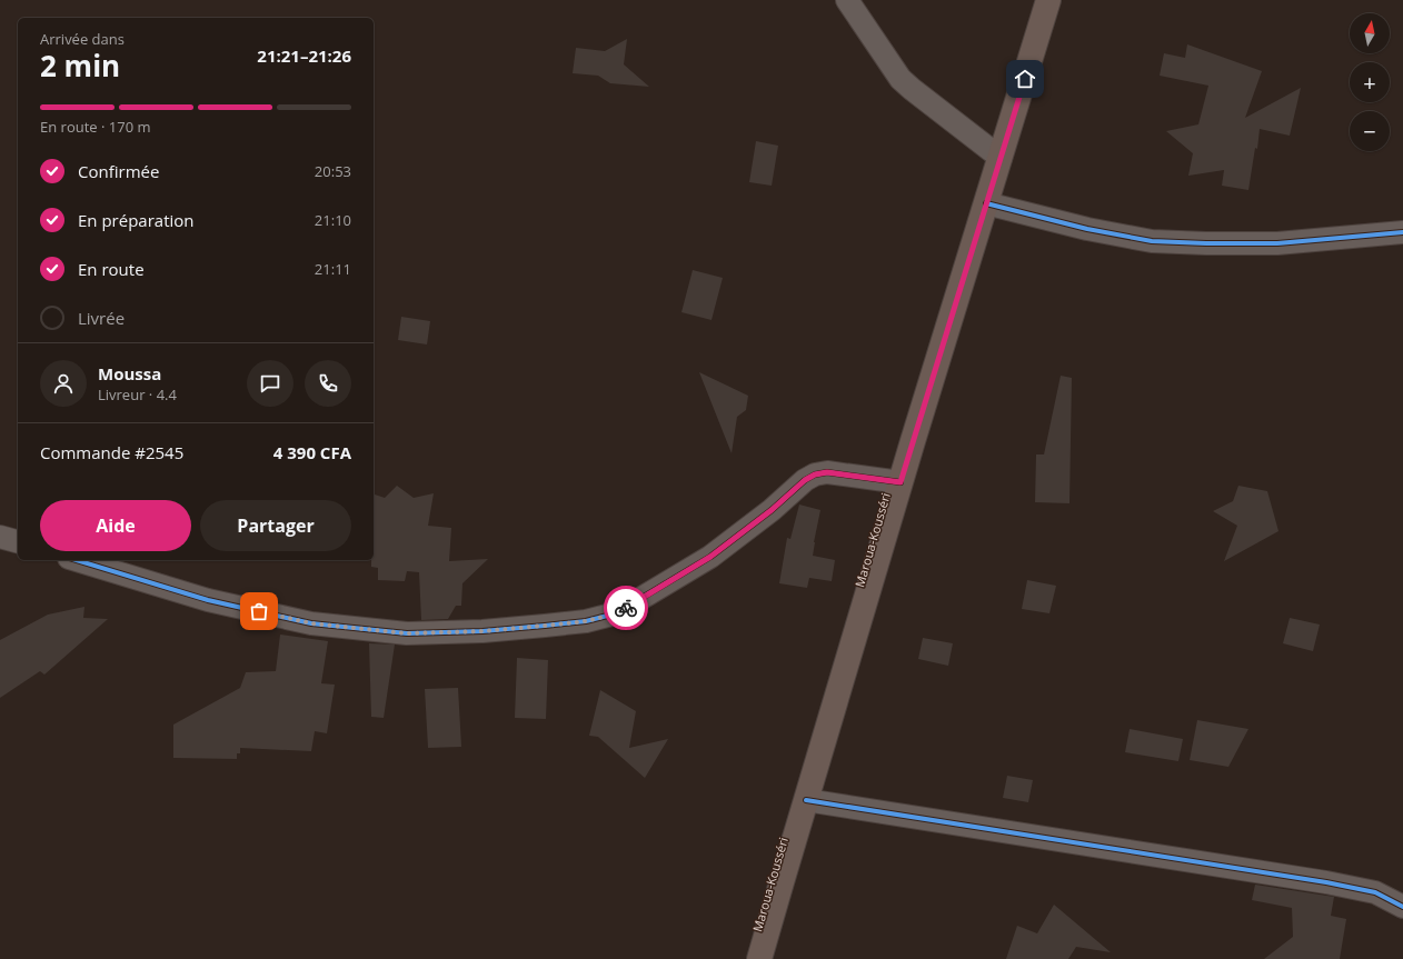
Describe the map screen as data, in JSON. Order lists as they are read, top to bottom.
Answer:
{
  "streets": {
    "highway": ["Maroua-Kousséri"]
  },
  "north": "top",
  "page": {
    "map_buttons": ["+", "−"],
    "heading": ["2 min", "Arrivée dans", "21:21–21:26"],
    "panel": [
      "Moussa",
      "Livreur · 4.4",
      "Commande #2545",
      "4 390 CFA"
    ],
    "bar": "En route · 170 m",
    "list": [
      ["Confirmée", "20:53"],
      ["En préparation", "21:10"],
      ["En route", "21:11"],
      "Livrée"
    ],
    "buttons": ["Aide", "Partager"]
  }
}
